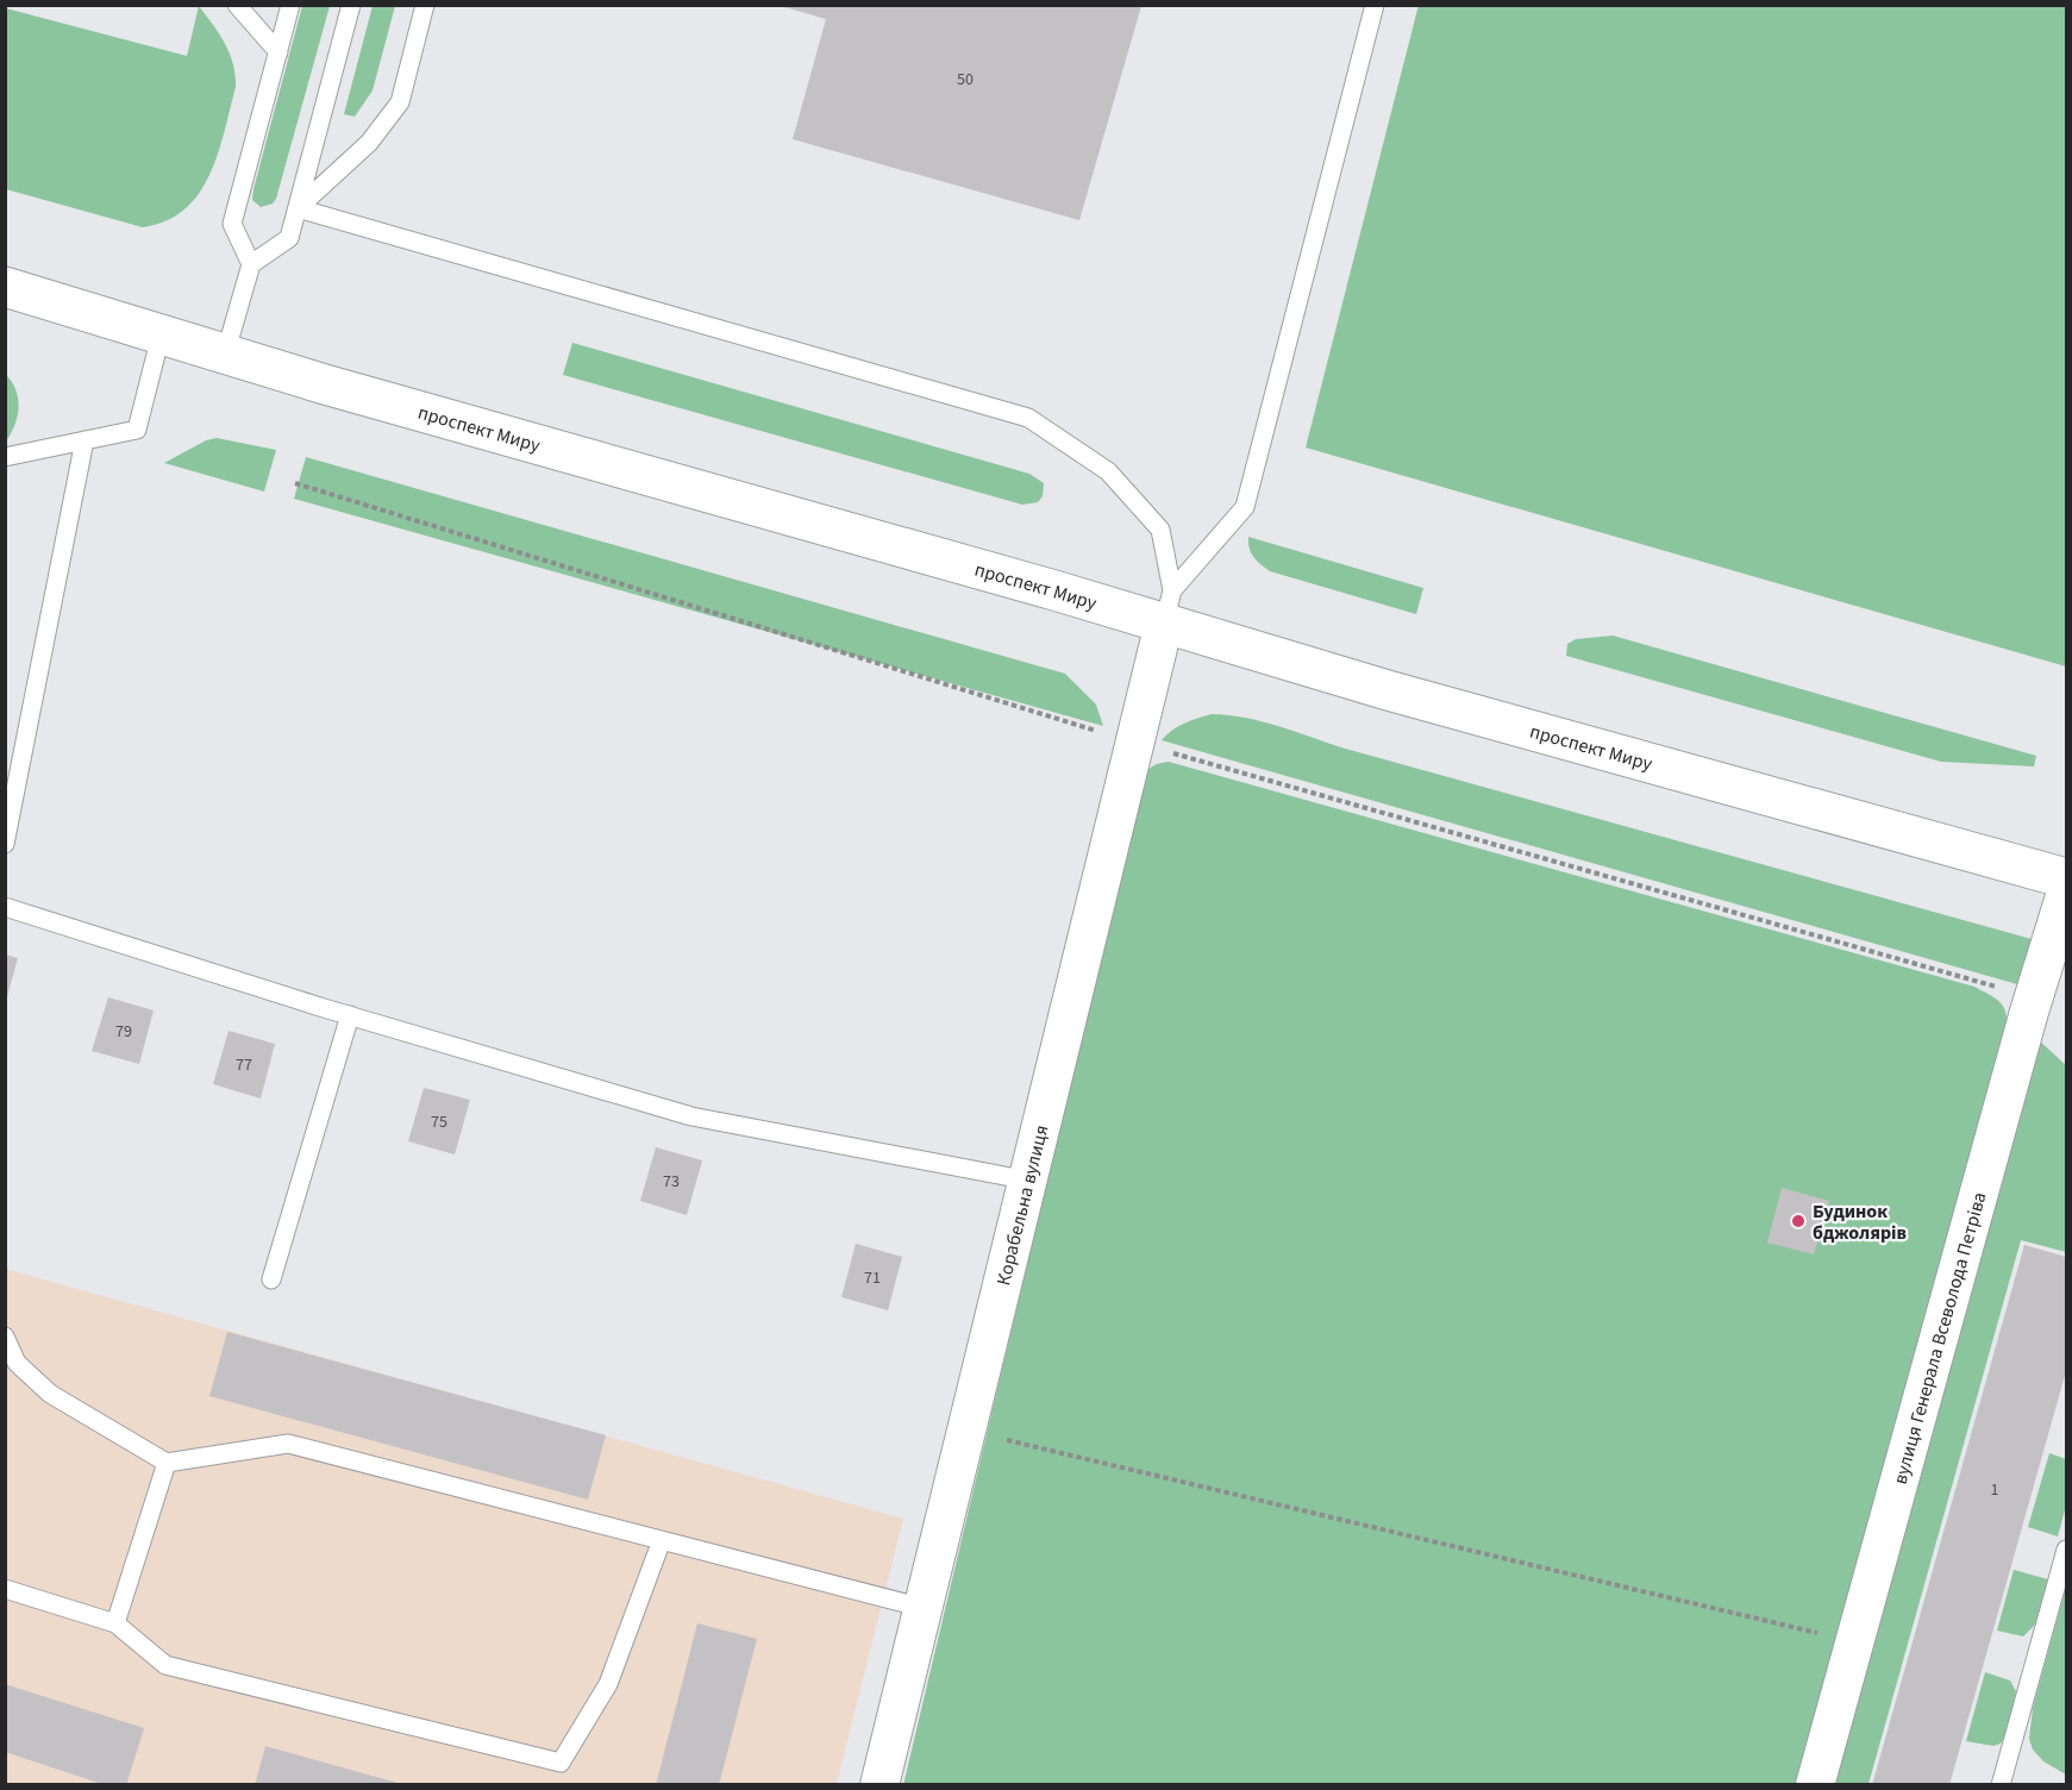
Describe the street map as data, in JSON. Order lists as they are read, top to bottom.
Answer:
{
  "streets": {
    "main road": ["проспект Миру"],
    "street": ["Корабельна вулиця", "вулиця Генерала Всеволода Петріва"]
  },
  "crossings": [
    ["проспект Миру", "Корабельна вулиця"]
  ],
  "places": ["Будинок бджолярів"],
  "house_numbers": [
    "50",
    "79",
    "77",
    "75",
    "73",
    "71",
    "1"
  ]
}
